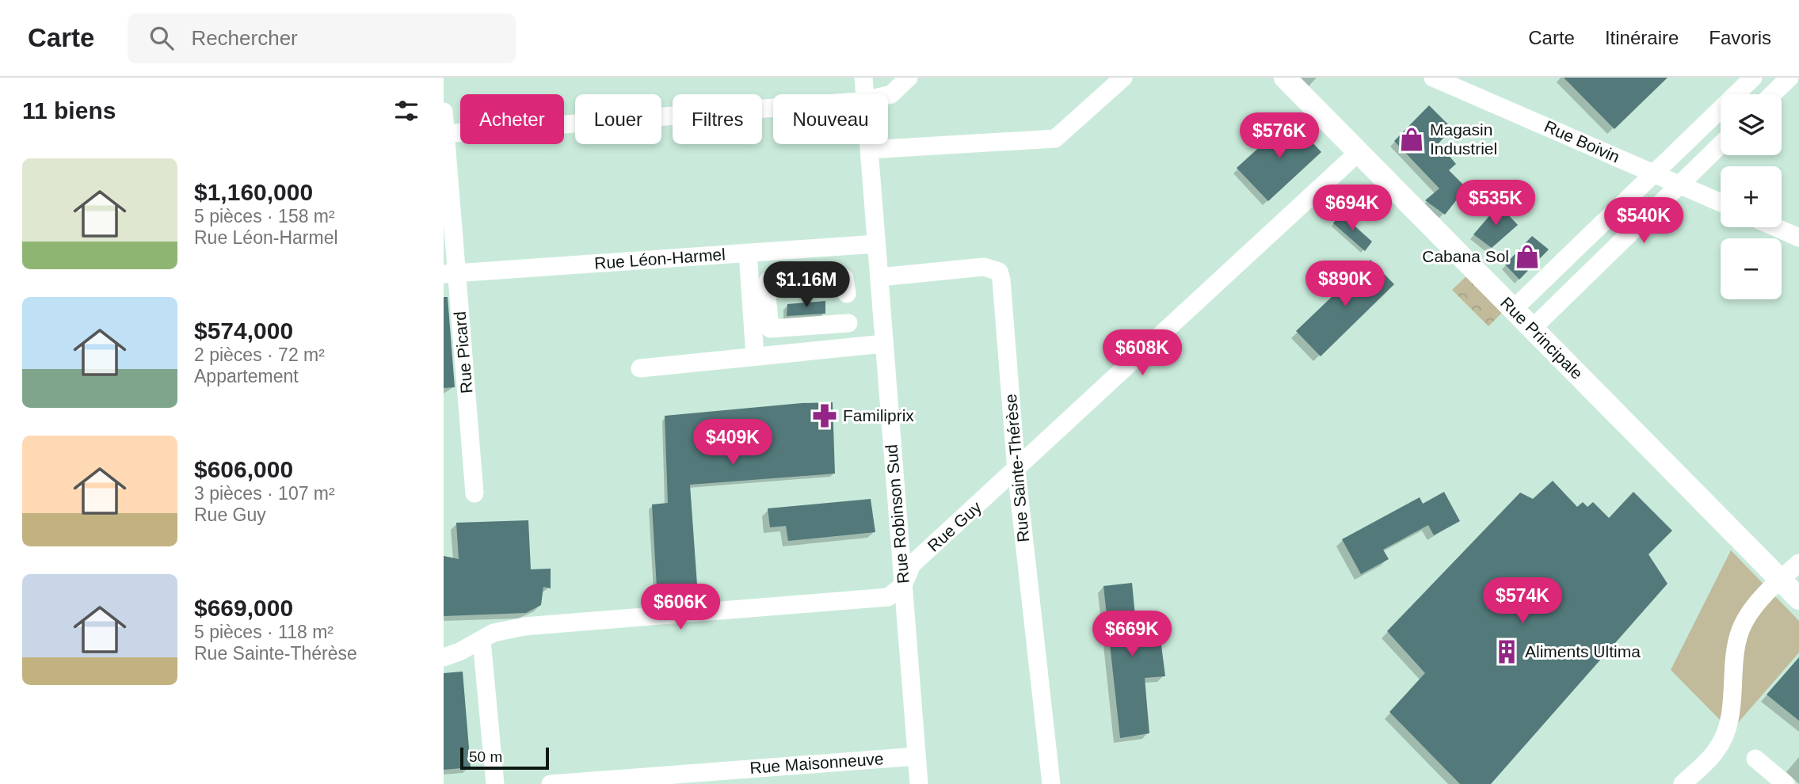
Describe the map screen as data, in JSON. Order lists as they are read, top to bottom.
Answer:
{
  "streets": {
    "main road": ["Rue Principale"],
    "street": [
      "Rue Boivin",
      "Rue Léon-Harmel",
      "Rue Picard",
      "Rue Sainte-Thérèse",
      "Rue Robinson Sud",
      "Rue Guy",
      "Rue Maisonneuve"
    ]
  },
  "crossings": [
    ["Rue Léon-Harmel", "Rue Picard"],
    ["Rue Léon-Harmel", "Rue Robinson Sud"],
    ["Rue Principale", "Rue Guy"],
    ["Rue Sainte-Thérèse", "Rue Robinson Sud"],
    ["Rue Sainte-Thérèse", "Rue Guy"],
    ["Rue Robinson Sud", "Rue Guy"],
    ["Rue Robinson Sud", "Rue Maisonneuve"]
  ],
  "places": {
    "shop": ["Magasin Industriel", "Cabana Sol"],
    "pharmacy": ["Familiprix"],
    "building": ["Aliments Ultima"]
  },
  "scale_bar": "50 m",
  "page": {
    "header": "Carte",
    "search": "Rechercher",
    "nav": ["Carte", "Itinéraire", "Favoris"],
    "heading": "11 biens",
    "map_buttons": ["+", "−"],
    "chip": [
      "Acheter",
      "Louer",
      "Filtres",
      "Nouveau"
    ],
    "price": [
      "$576K",
      "$535K",
      "$694K",
      "$540K",
      "$890K",
      "$1.16M",
      "$608K",
      "$409K",
      "$574K",
      "$606K",
      "$669K"
    ],
    "list": [
      {
        "name": "$1,160,000",
        "note": "5 pièces · 158 m² · Rue Léon-Harmel"
      },
      {
        "name": "$574,000",
        "note": "2 pièces · 72 m² · Appartement"
      },
      {
        "name": "$606,000",
        "note": "3 pièces · 107 m² · Rue Guy"
      },
      {
        "name": "$669,000",
        "note": "5 pièces · 118 m² · Rue Sainte-Thérèse"
      }
    ],
    "scale": "50 m"
  }
}
